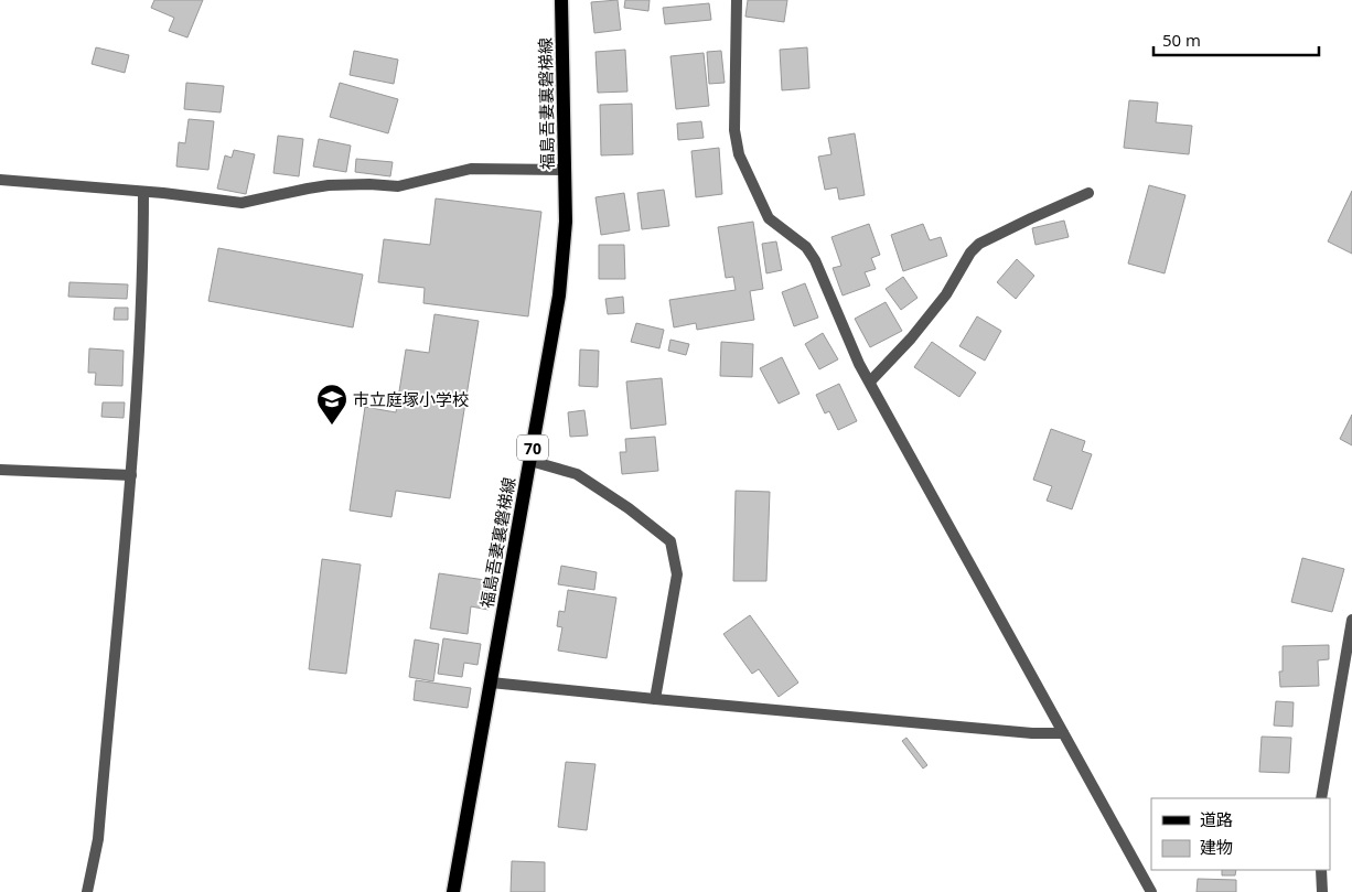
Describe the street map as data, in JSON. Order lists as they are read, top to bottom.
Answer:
{
  "streets": {
    "main road": ["福島吾妻裏磐梯線", "70"]
  },
  "places": {
    "school or university": ["市立庭塚小学校"]
  },
  "legend": ["道路", "建物"],
  "scale_bar": "50 m"
}
